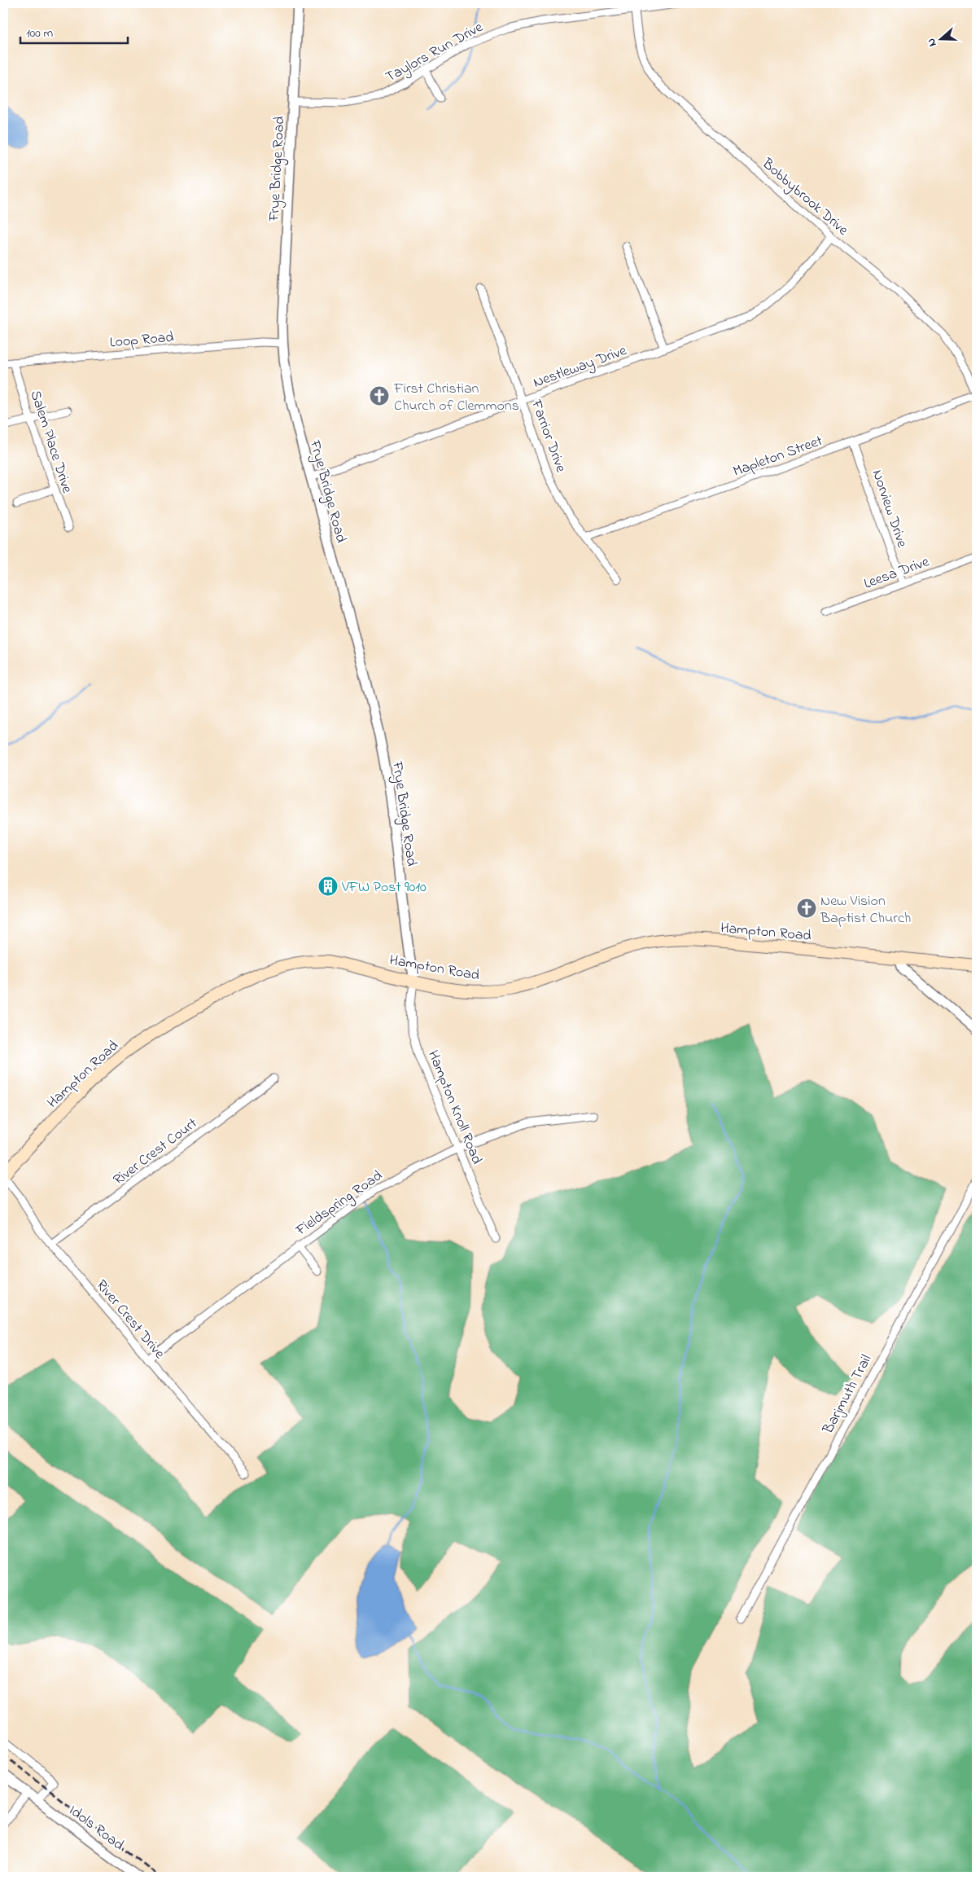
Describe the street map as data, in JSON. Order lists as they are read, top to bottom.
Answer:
{
  "streets": {
    "main road": ["Hampton Road"],
    "street": [
      "Taylors Run Drive",
      "Frye Bridge Road",
      "Bobbybrook Drive",
      "Loop Road",
      "Nestleway Drive",
      "Farrior Drive",
      "Salem Place Drive",
      "Mapleton Street",
      "Norview Drive",
      "Leesa Drive",
      "Hampton Knoll Road",
      "River Crest Court",
      "Fieldspring Road",
      "River Crest Drive",
      "Barjmuth Trail",
      "Idols Road"
    ]
  },
  "crossings": [
    ["Taylors Run Drive", "Frye Bridge Road"],
    ["Taylors Run Drive", "Bobbybrook Drive"],
    ["Frye Bridge Road", "Loop Road"],
    ["Frye Bridge Road", "Nestleway Drive"],
    ["Frye Bridge Road", "Hampton Road"],
    ["Frye Bridge Road", "Hampton Knoll Road"],
    ["Bobbybrook Drive", "Nestleway Drive"],
    ["Bobbybrook Drive", "Mapleton Street"],
    ["Loop Road", "Salem Place Drive"],
    ["Nestleway Drive", "Farrior Drive"],
    ["Farrior Drive", "Mapleton Street"],
    ["Mapleton Street", "Norview Drive"],
    ["Norview Drive", "Leesa Drive"],
    ["Hampton Road", "Hampton Knoll Road"],
    ["Hampton Road", "River Crest Drive"],
    ["Hampton Knoll Road", "Fieldspring Road"],
    ["River Crest Court", "River Crest Drive"],
    ["Fieldspring Road", "River Crest Drive"]
  ],
  "places": {
    "church": ["First Christian Church of Clemmons", "New Vision Baptist Church"],
    "building": ["VFW Post 9010"]
  },
  "scale_bar": "100 m",
  "north": "left"
}
